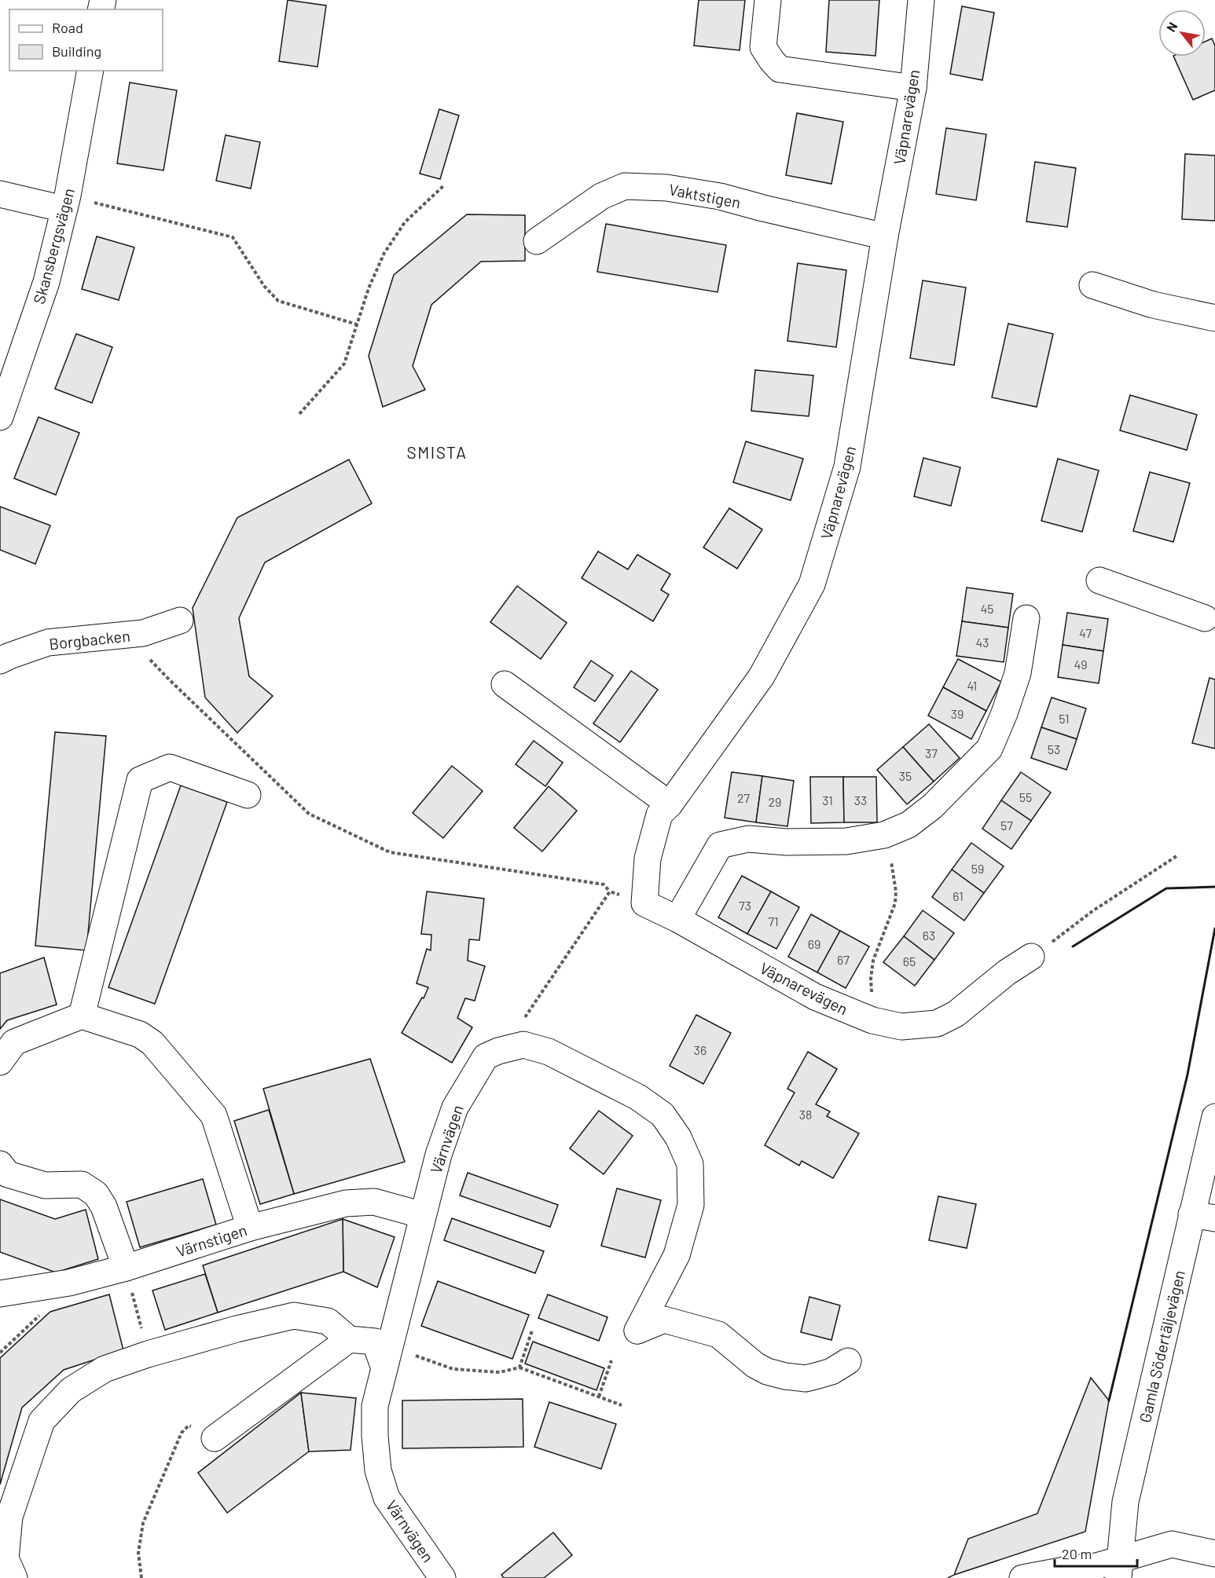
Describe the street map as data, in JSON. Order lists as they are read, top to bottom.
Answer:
{
  "streets": {
    "street": [
      "Väpnarevägen",
      "Vaktstigen",
      "Skansbergsvägen",
      "Borgbacken",
      "Värnvägen",
      "Värnstigen",
      "Gamla Södertäljevägen"
    ]
  },
  "crossings": [
    ["Väpnarevägen", "Vaktstigen"],
    ["Värnvägen", "Värnstigen"]
  ],
  "districts": ["SMISTA"],
  "house_numbers": [
    "45",
    "47",
    "43",
    "49",
    "41",
    "39",
    "51",
    "53",
    "37",
    "35",
    "55",
    "27",
    "31",
    "33",
    "29",
    "57",
    "59",
    "61",
    "73",
    "71",
    "63",
    "69",
    "67",
    "65",
    "36",
    "38"
  ],
  "legend": ["Road", "Building"],
  "scale_bar": "20 m",
  "north": "top left"
}
